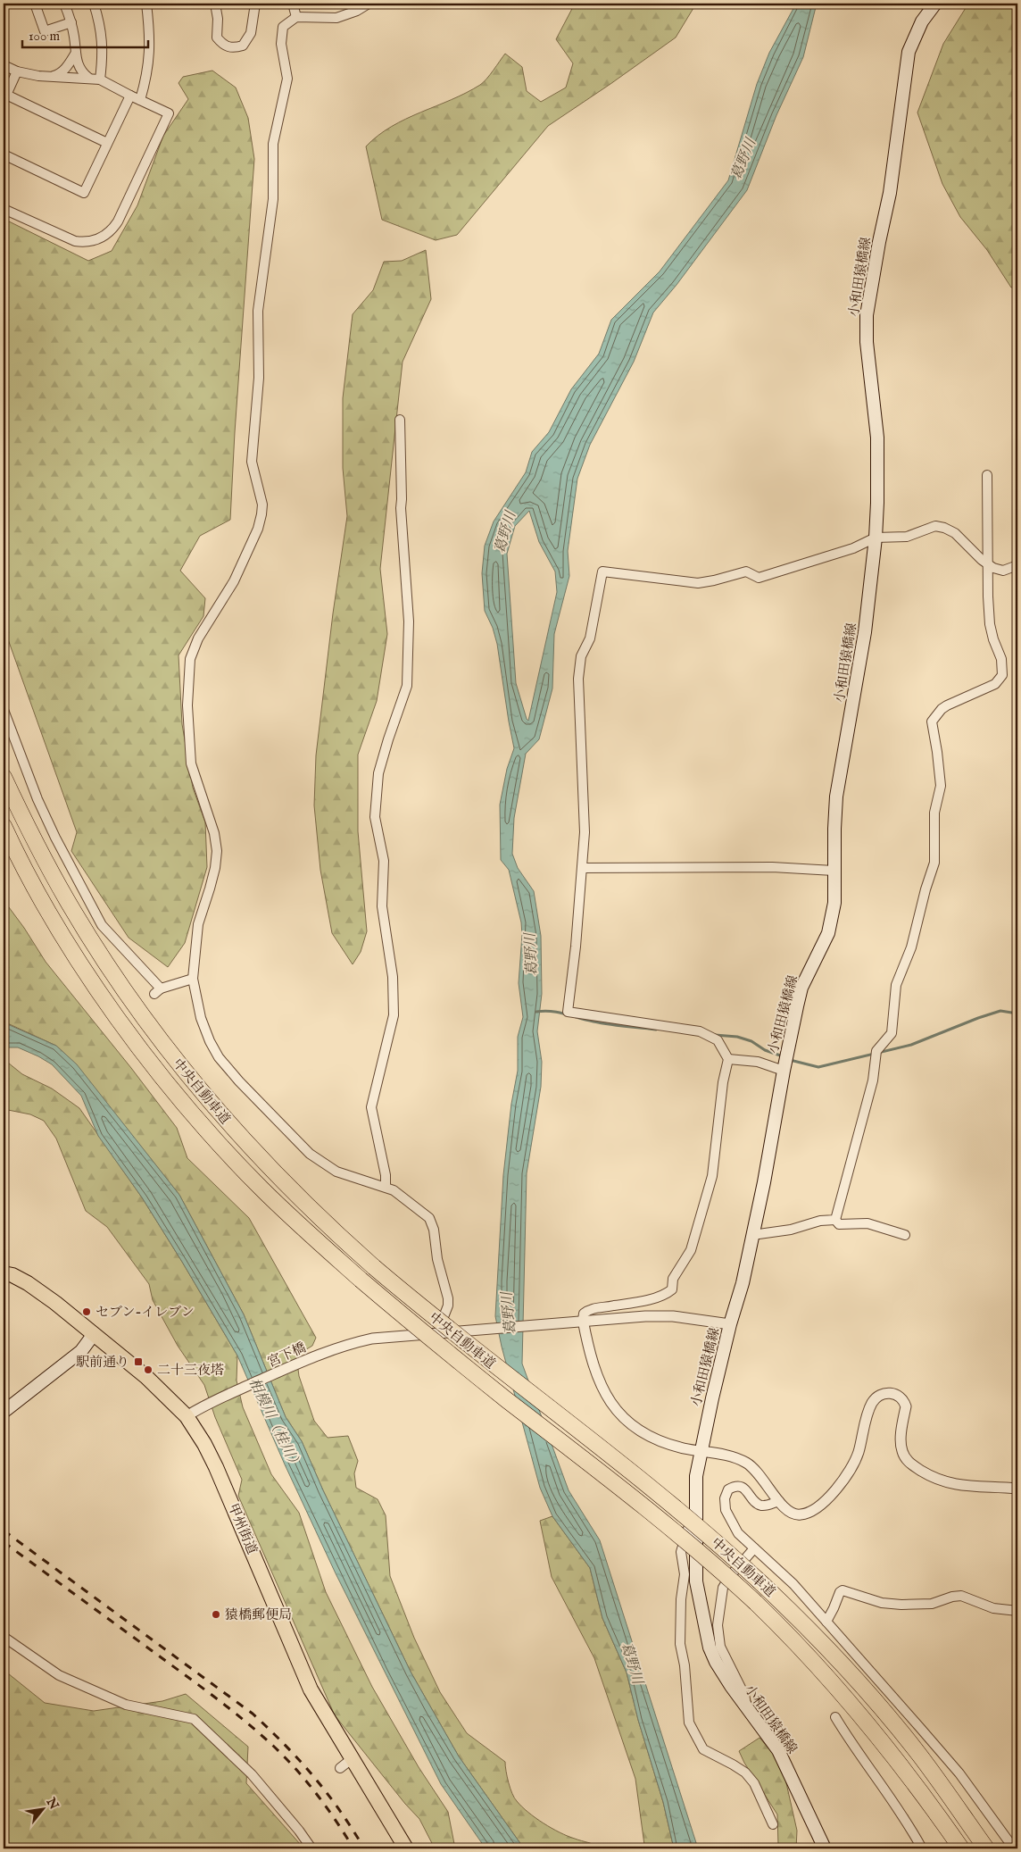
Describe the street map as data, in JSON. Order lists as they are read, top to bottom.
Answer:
{
  "streets": {
    "highway": ["中央自動車道", "甲州街道"],
    "main road": ["小和田猿橋線"],
    "street": ["宮下橋"]
  },
  "crossings": [
    ["小和田猿橋線", "宮下橋"],
    ["宮下橋", "甲州街道"]
  ],
  "water": ["葛野川", "相模川（桂川）"],
  "places": {
    "other": ["セブン-イレブン", "二十三夜塔", "猿橋郵便局"],
    "transit": ["駅前通り"]
  },
  "scale_bar": "100 m",
  "north": "top right"
}
